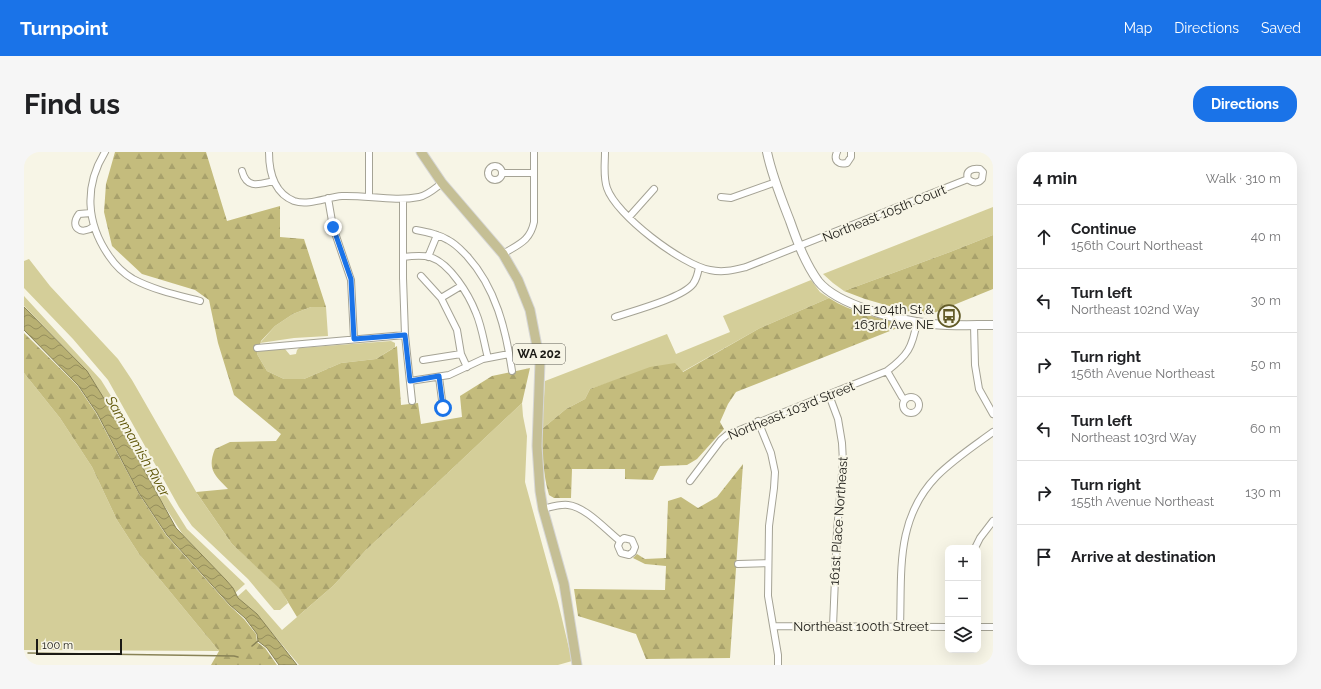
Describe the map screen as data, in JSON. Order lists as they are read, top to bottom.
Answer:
{
  "streets": {
    "main road": ["WA 202"],
    "street": [
      "Northeast 105th Court",
      "Northeast 103rd Street",
      "161st Place Northeast",
      "Northeast 100th Street"
    ]
  },
  "crossings": [
    ["Northeast 103rd Street", "161st Place Northeast"],
    ["161st Place Northeast", "Northeast 100th Street"]
  ],
  "water": ["Sammamish River"],
  "places": {
    "bus stop": ["NE 104th St & 163rd Ave NE"]
  },
  "scale_bar": "100 m",
  "page": {
    "header": "Turnpoint",
    "nav": ["Map", "Directions", "Saved"],
    "buttons": "Directions",
    "title": "Find us",
    "heading": ["4 min", "Walk · 310 m"],
    "list": [
      ["Continue", "156th Court Northeast", "40 m"],
      ["Turn left", "Northeast 102nd Way", "30 m"],
      ["Turn right", "156th Avenue Northeast", "50 m"],
      ["Turn left", "Northeast 103rd Way", "60 m"],
      ["Turn right", "155th Avenue Northeast", "130 m"],
      "Arrive at destination"
    ],
    "map_buttons": ["+", "−"],
    "scale": "100 m"
  }
}
